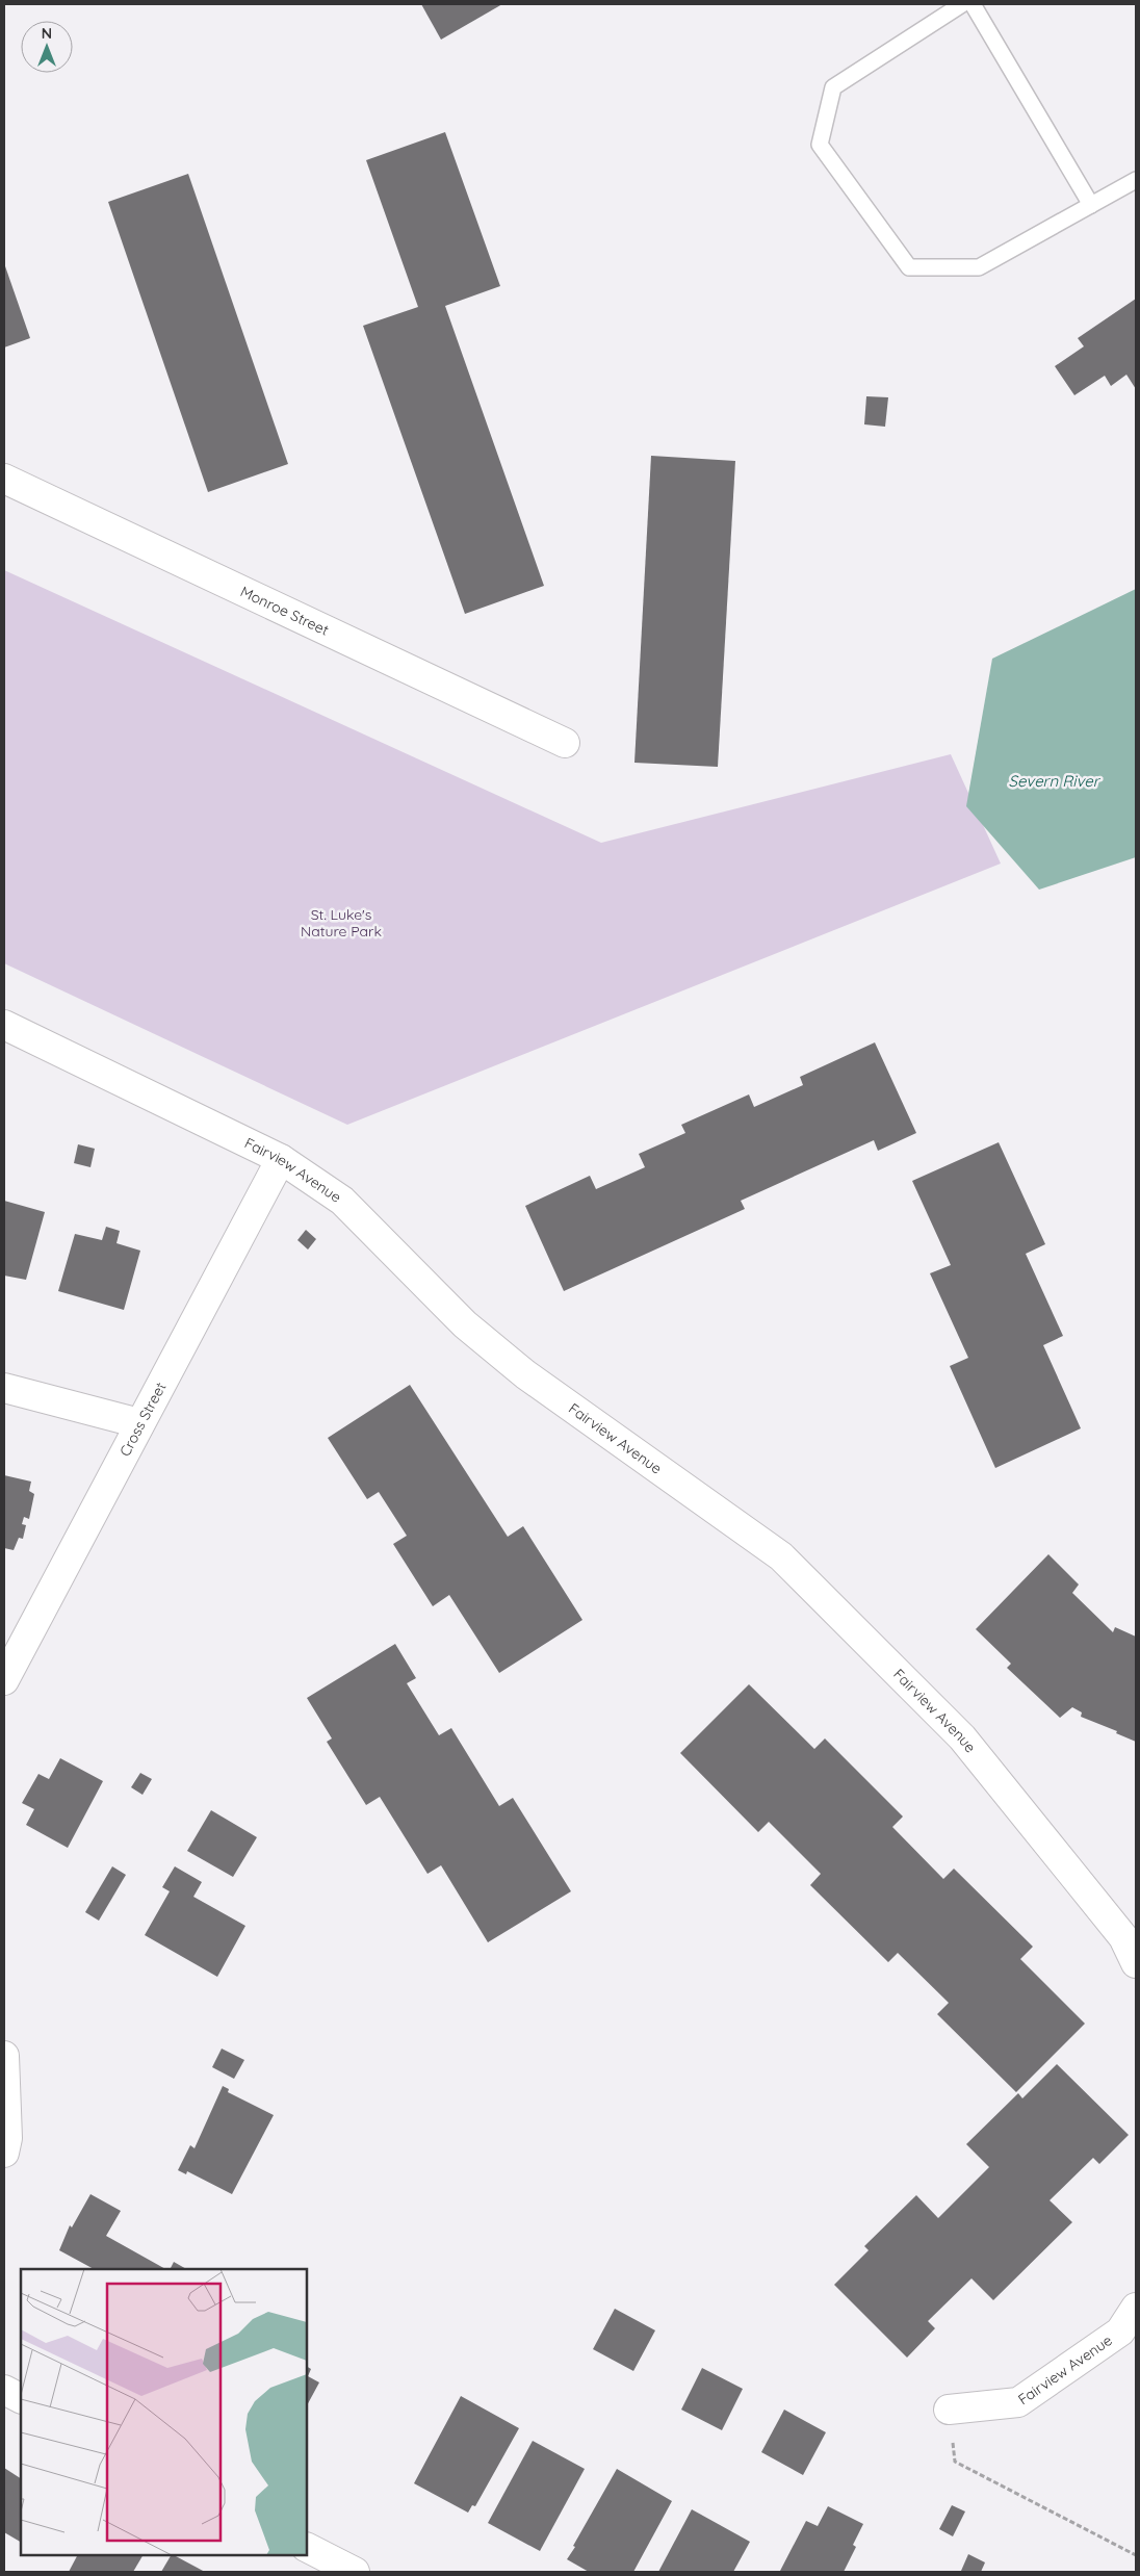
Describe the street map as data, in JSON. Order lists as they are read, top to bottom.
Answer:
{
  "streets": {
    "street": ["Monroe Street", "Fairview Avenue", "Cross Street"]
  },
  "crossings": [
    ["Fairview Avenue", "Cross Street"]
  ],
  "water": ["Severn River"],
  "parks": ["St. Luke's Nature Park"],
  "north": "top"
}
